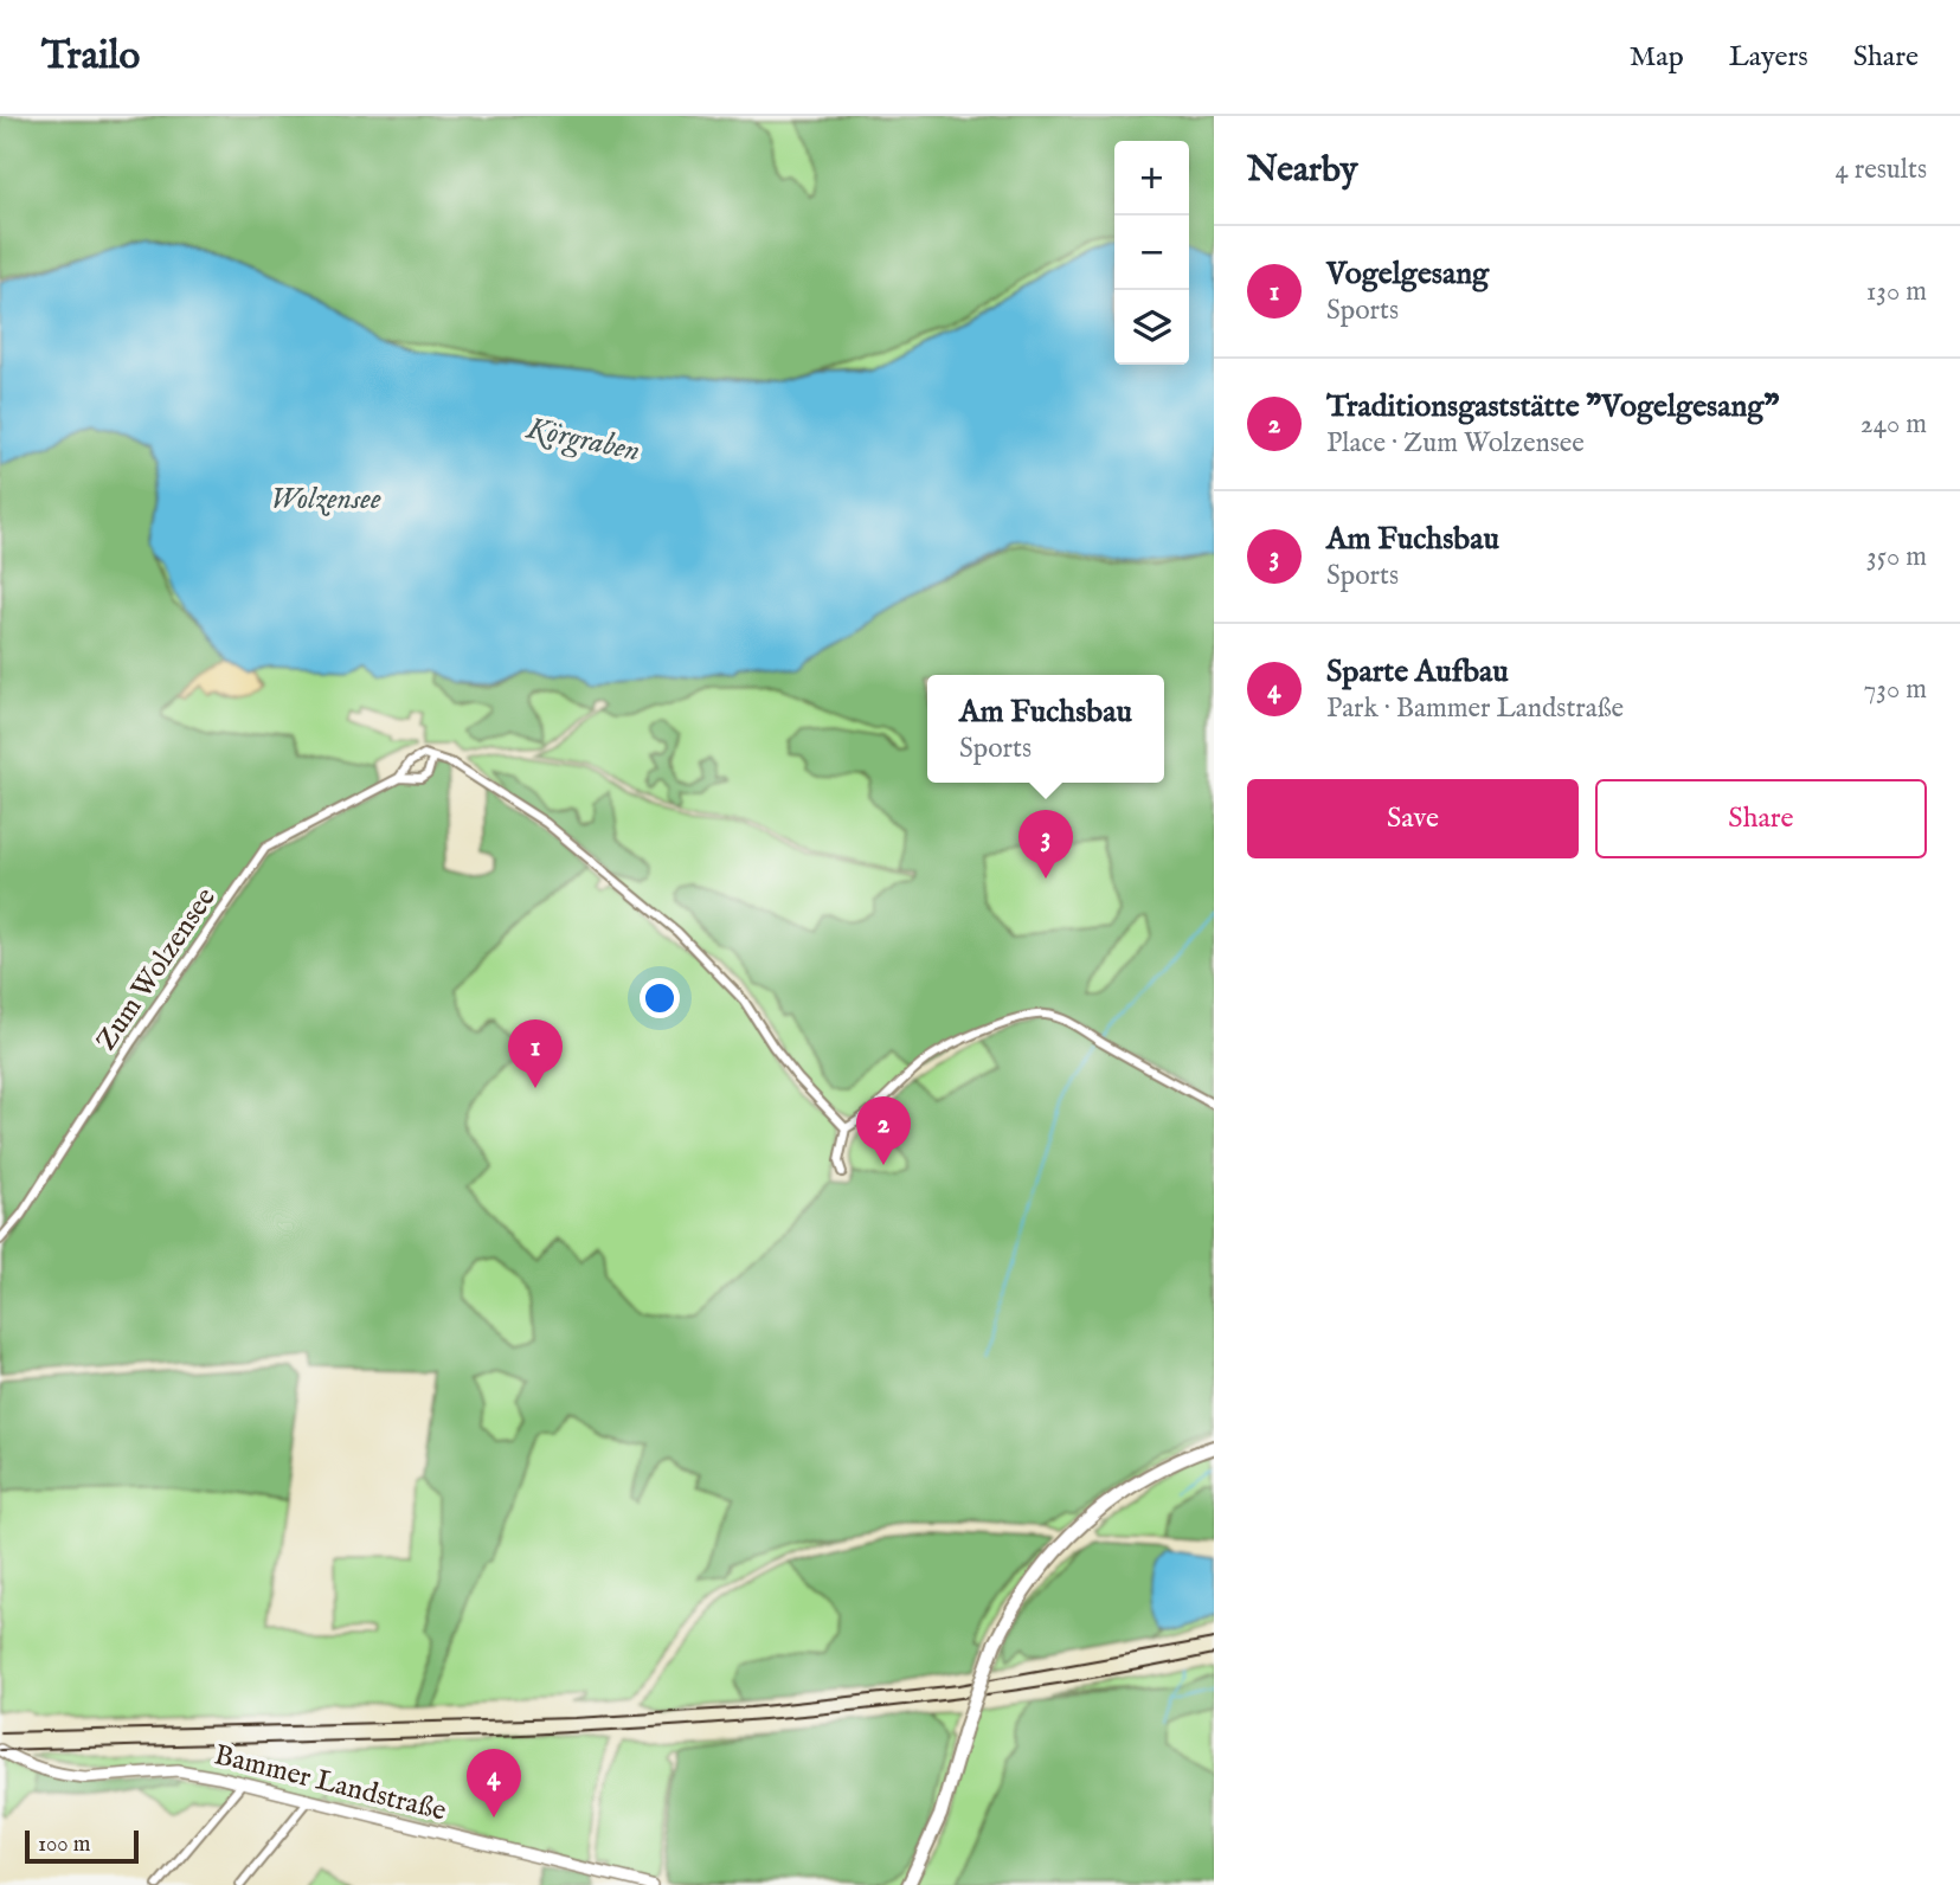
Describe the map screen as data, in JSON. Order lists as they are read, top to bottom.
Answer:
{
  "streets": {
    "main road": ["Bammer Landstraße"],
    "street": ["Zum Wolzensee"]
  },
  "water": ["Körgraben", "Wolzensee"],
  "scale_bar": "100 m",
  "page": {
    "header": "Trailo",
    "nav": ["Map", "Layers", "Share"],
    "heading": ["Nearby", "4 results"],
    "map_buttons": ["+", "−"],
    "list": [
      {
        "mark": "1",
        "name": "Vogelgesang",
        "note": "Sports",
        "value": "130 m"
      },
      {
        "mark": "2",
        "name": "Traditionsgaststätte \"Vogelgesang\"",
        "note": "Place · Zum Wolzensee",
        "value": "240 m"
      },
      {
        "mark": "3",
        "name": "Am Fuchsbau",
        "note": "Sports",
        "value": "350 m"
      },
      {
        "mark": "4",
        "name": "Sparte Aufbau",
        "note": "Park · Bammer Landstraße",
        "value": "730 m"
      }
    ],
    "popup": ["Am Fuchsbau", "Sports"],
    "buttons": ["Save", "Share"],
    "pins": [
      "3",
      "1",
      "2",
      "4"
    ],
    "scale": "100 m"
  }
}
